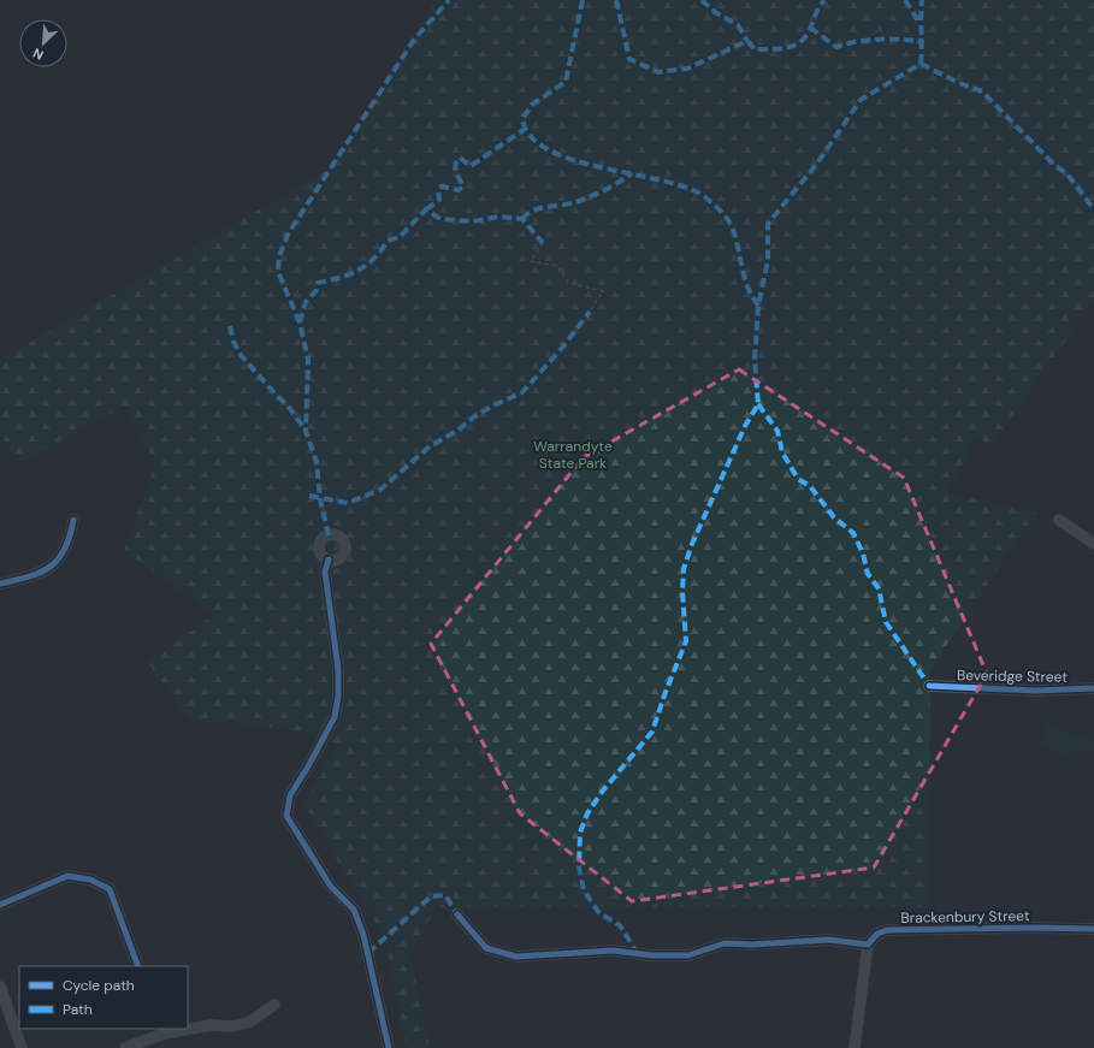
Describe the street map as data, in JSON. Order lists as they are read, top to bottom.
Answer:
{
  "streets": {
    "street": ["Beveridge Street", "Brackenbury Street"]
  },
  "parks": ["Warrandyte State Park"],
  "legend": ["Cycle path", "Path"],
  "north": "bottom left"
}
